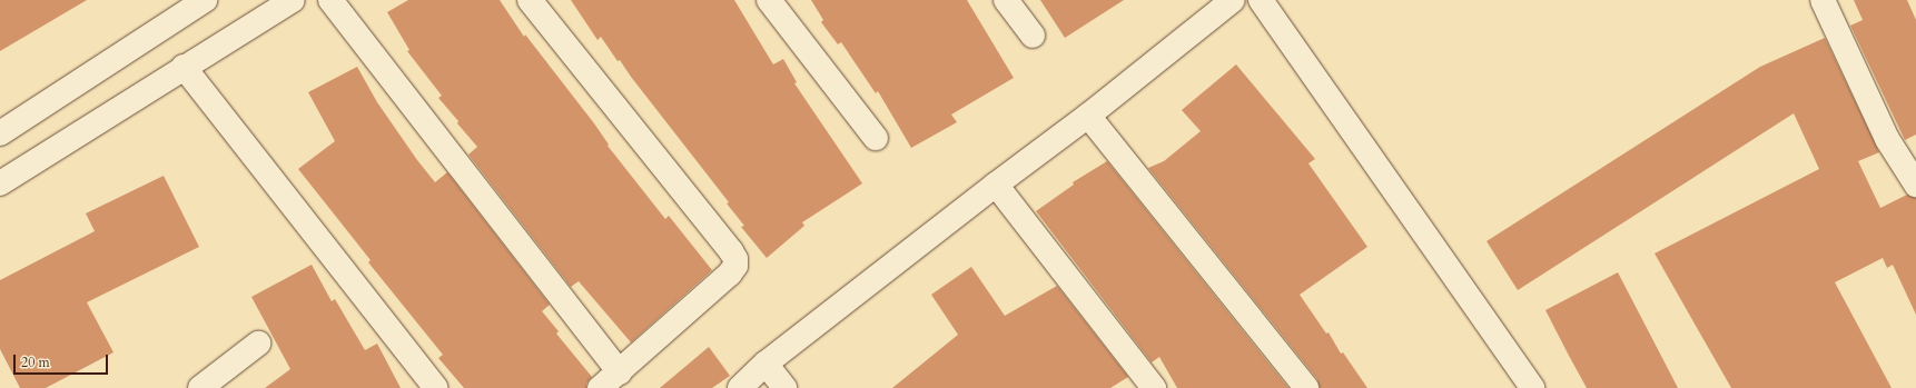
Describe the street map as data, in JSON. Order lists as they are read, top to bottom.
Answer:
{
  "scale_bar": "20 m"
}
